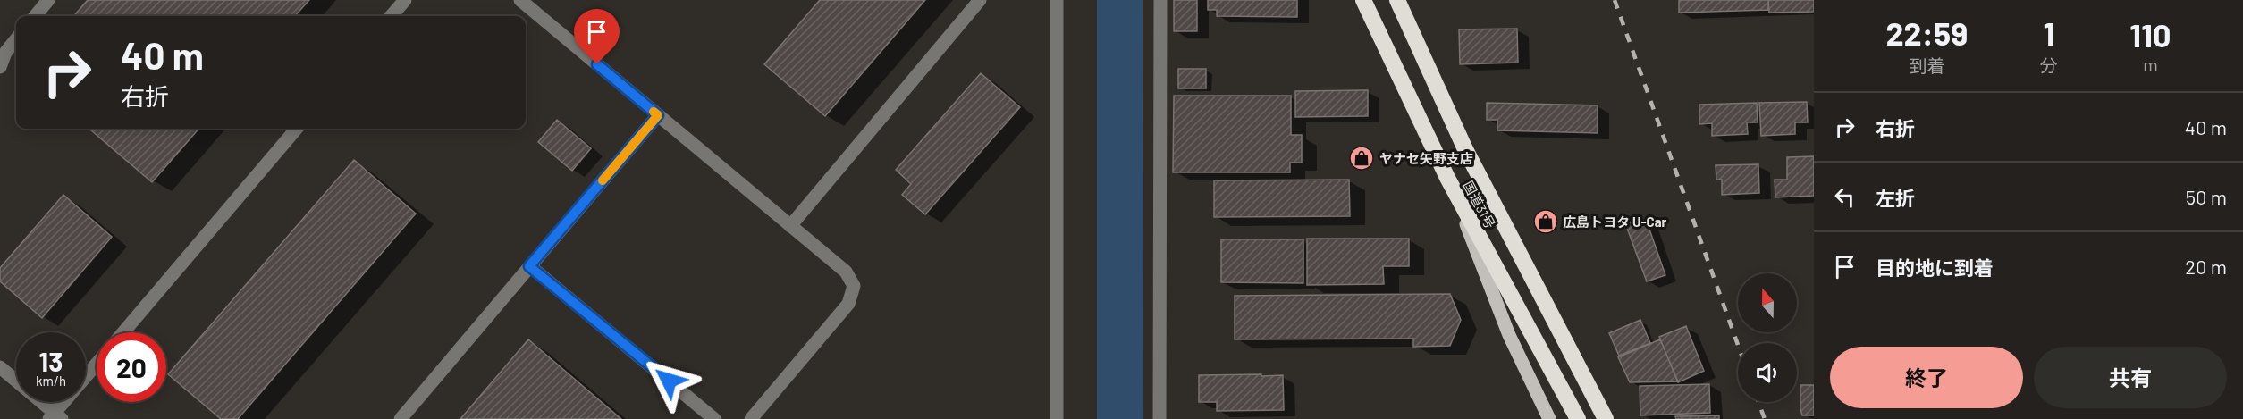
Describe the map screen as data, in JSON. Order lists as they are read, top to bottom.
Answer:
{
  "streets": {
    "highway": ["国道31号"]
  },
  "places": {
    "shop": ["ヤナセ矢野支店", "広島トヨタ U-Car"]
  },
  "north": "top",
  "page": {
    "eta": [
      "22:59",
      "到着",
      "1",
      "分",
      "110",
      "m"
    ],
    "turn": ["40 m", "右折"],
    "list": [
      {
        "name": "右折",
        "value": "40 m"
      },
      {
        "name": "左折",
        "value": "50 m"
      },
      {
        "name": "目的地に到着",
        "value": "20 m"
      }
    ],
    "speed": "13 km/h",
    "limit": "20",
    "buttons": ["終了", "共有"]
  }
}
